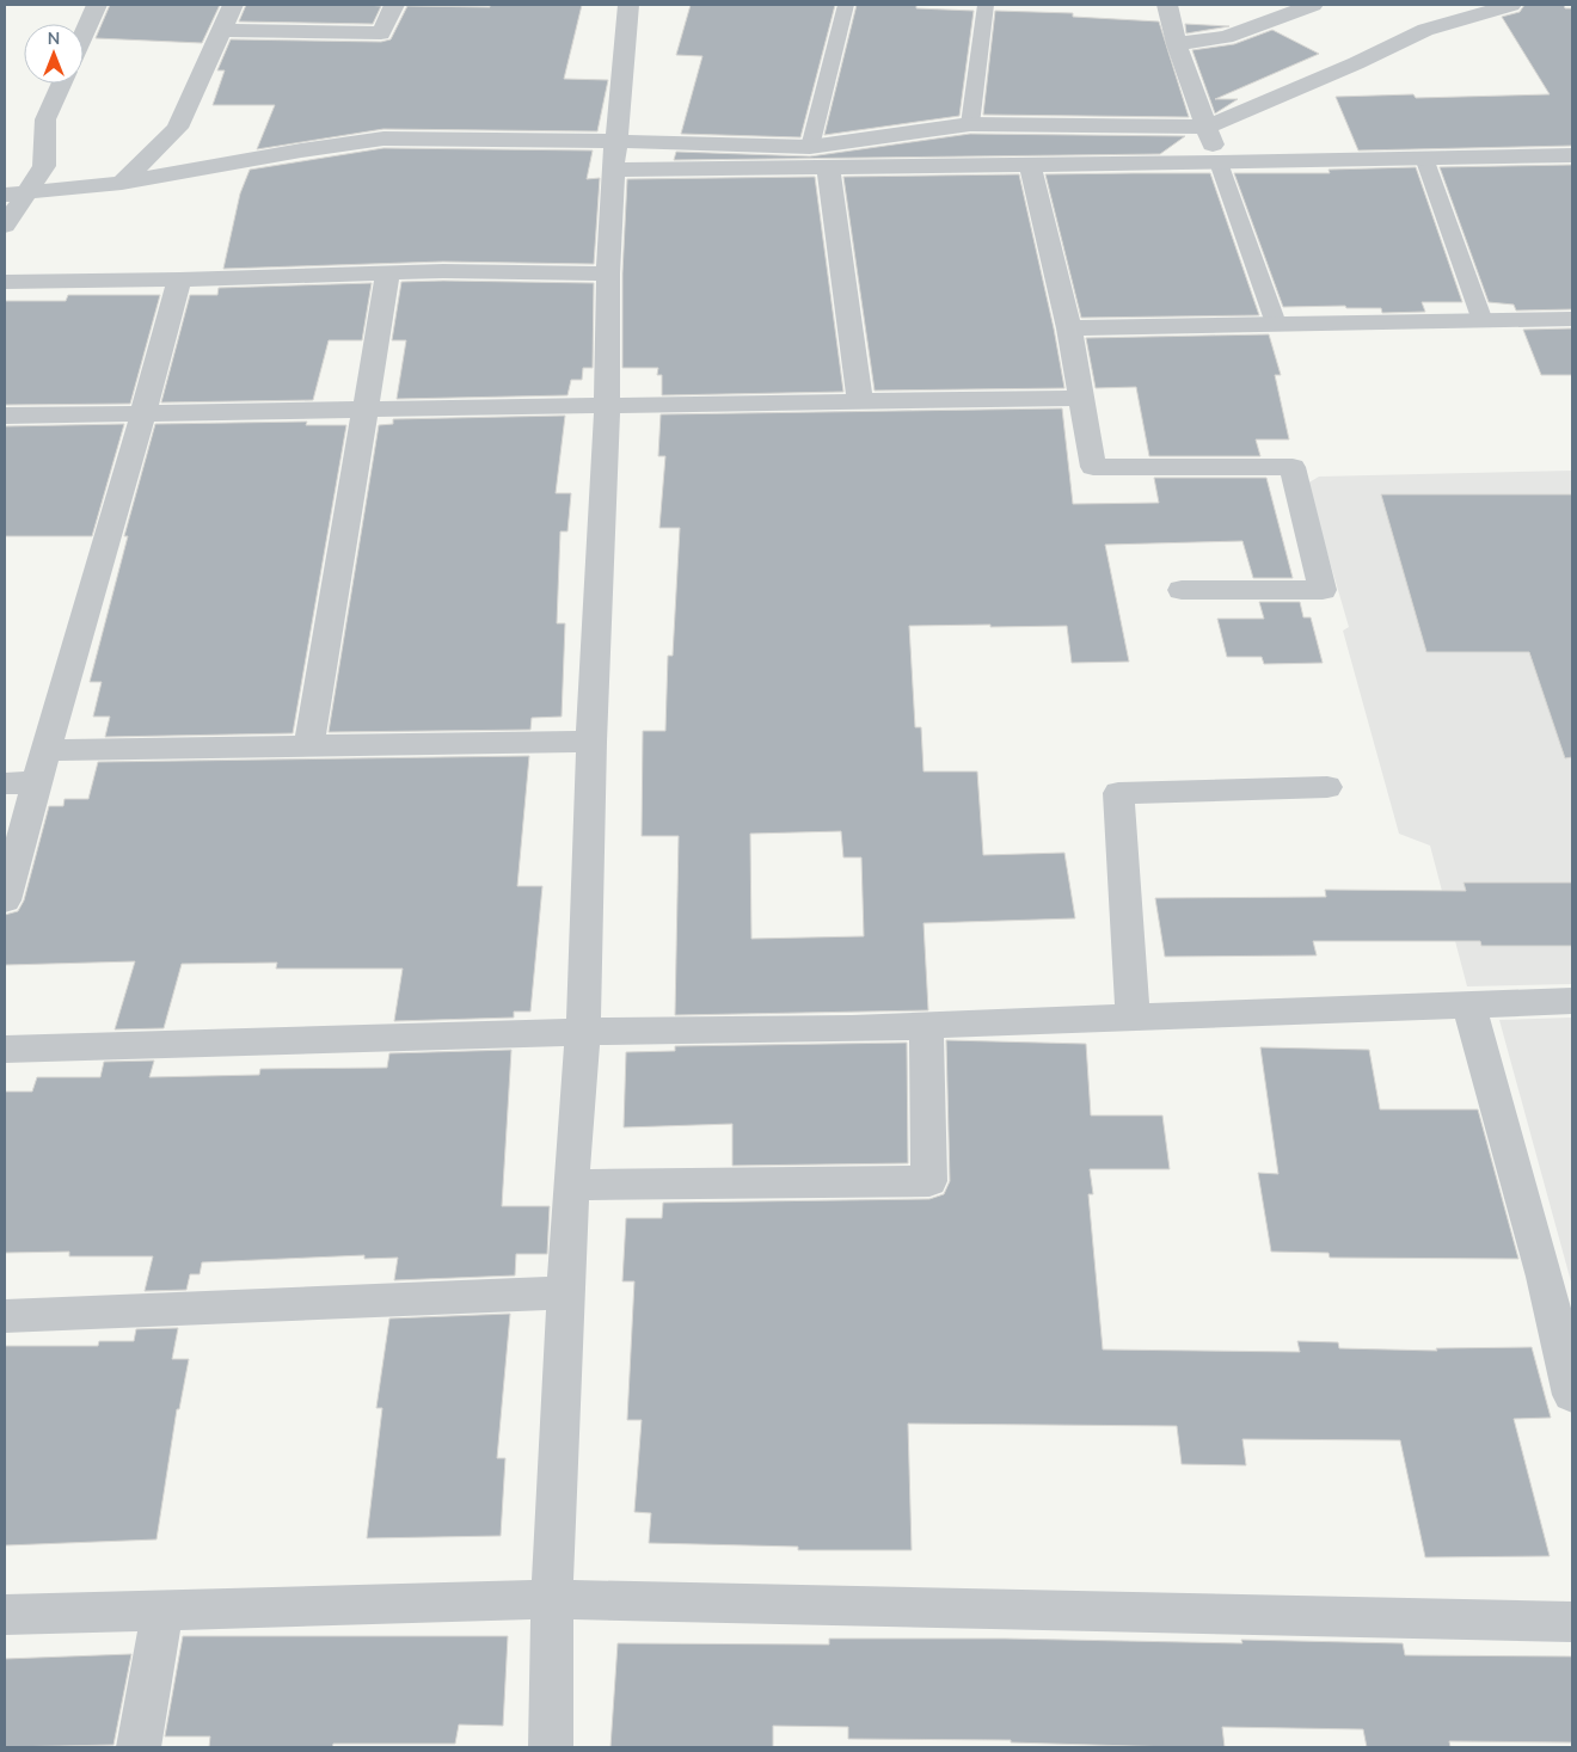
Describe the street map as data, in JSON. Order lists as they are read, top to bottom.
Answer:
{
  "north": "top"
}
